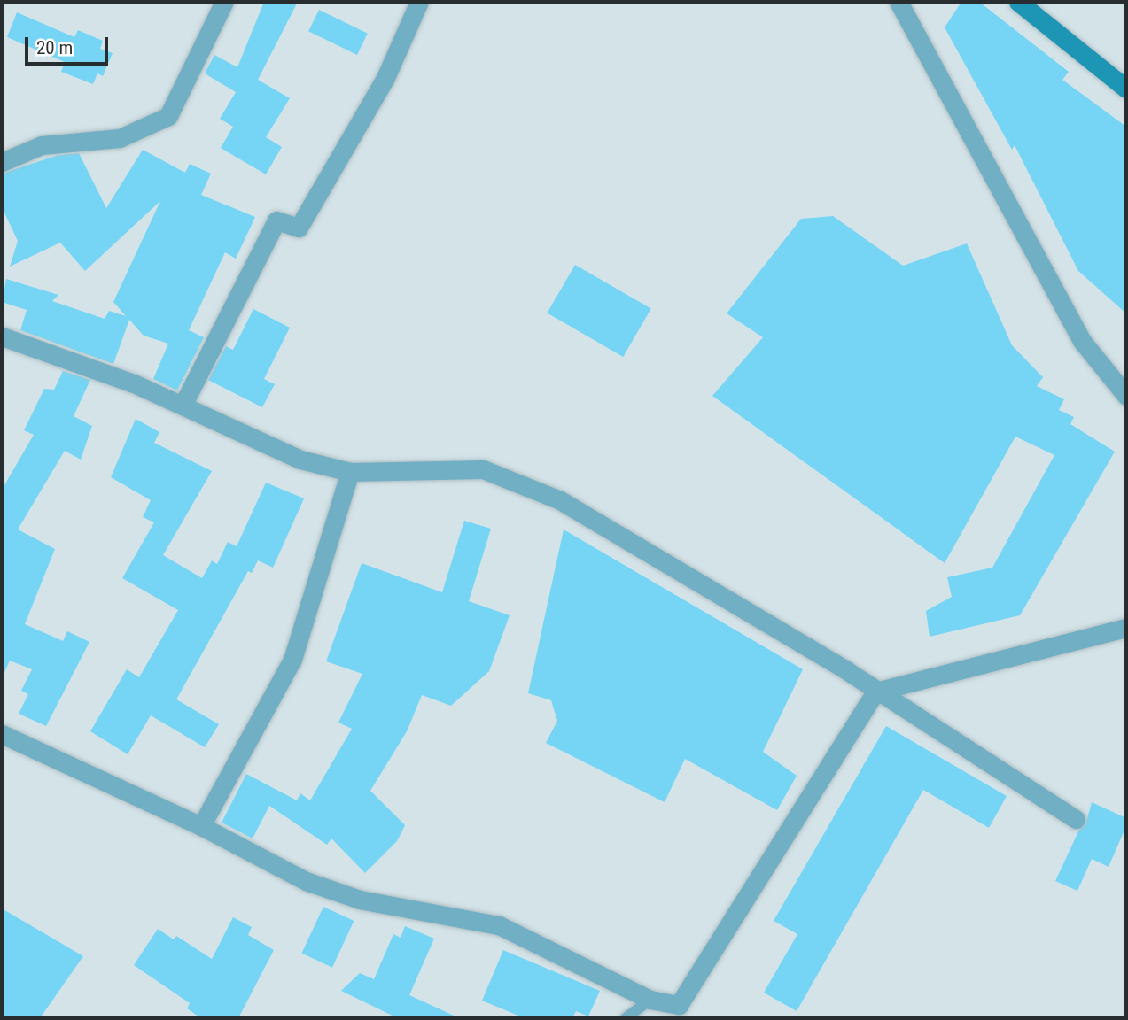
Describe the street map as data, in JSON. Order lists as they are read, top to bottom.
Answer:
{
  "scale_bar": "20 m"
}
